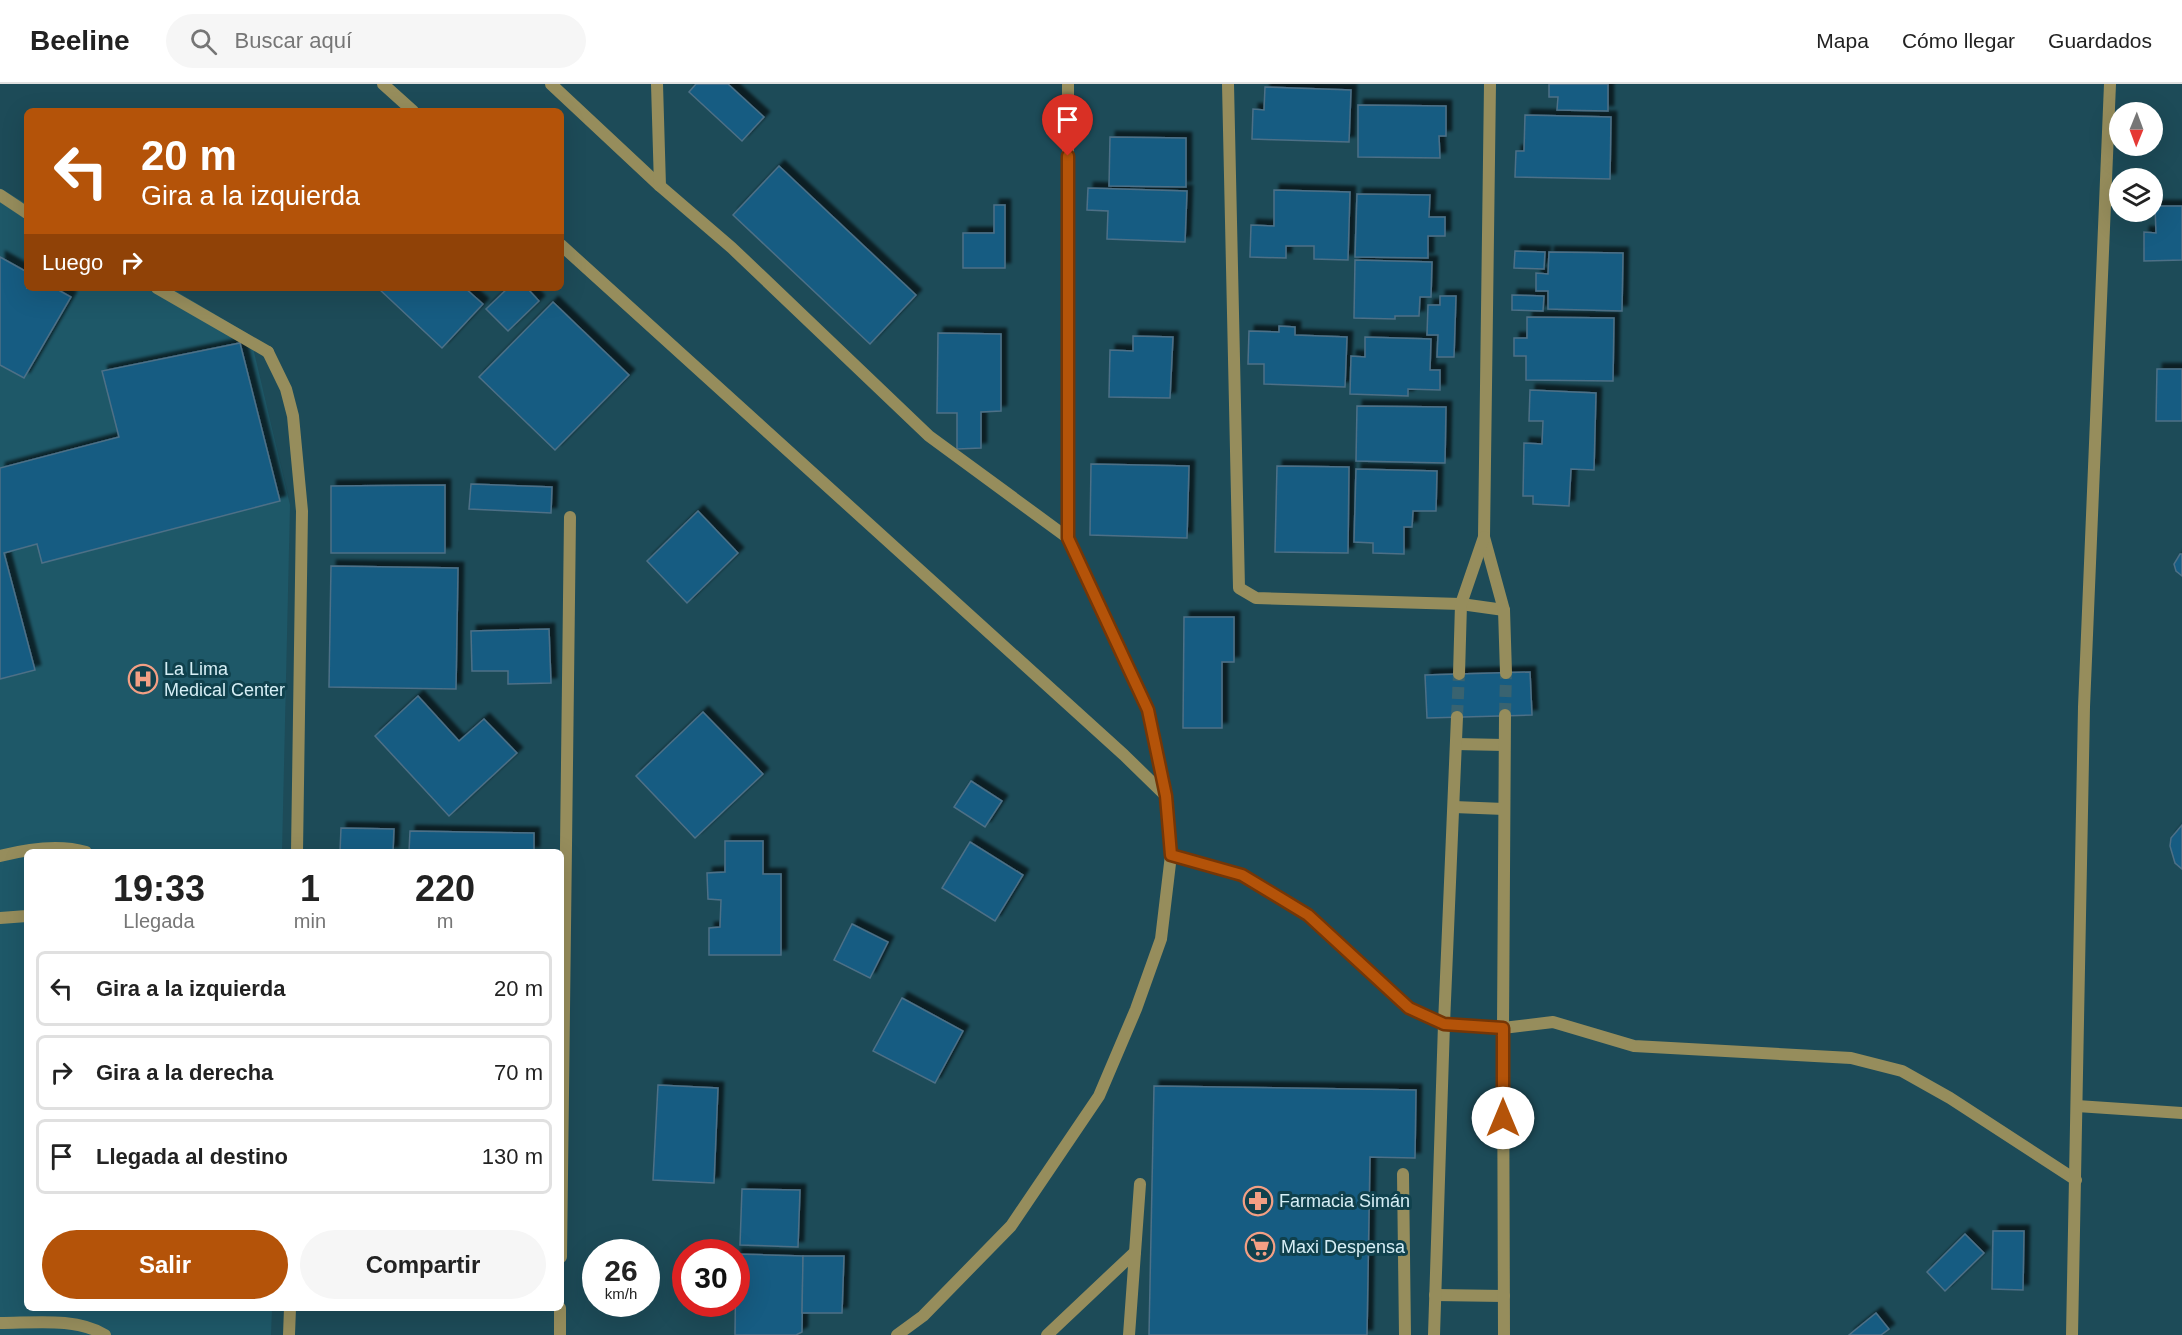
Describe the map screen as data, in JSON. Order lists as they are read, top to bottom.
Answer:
{
  "places": {
    "hospital": ["La Lima Medical Center"],
    "pharmacy": ["Farmacia Simán"],
    "supermarket": ["Maxi Despensa"]
  },
  "north": "bottom",
  "page": {
    "header": "Beeline",
    "search": "Buscar aquí",
    "nav": ["Mapa", "Cómo llegar", "Guardados"],
    "turn": ["20 m", "Gira a la izquierda"],
    "then": "Luego",
    "eta": [
      "19:33",
      "Llegada",
      "1",
      "min",
      "220",
      "m"
    ],
    "list": [
      {
        "name": "Gira a la izquierda",
        "value": "20 m"
      },
      {
        "name": "Gira a la derecha",
        "value": "70 m"
      },
      {
        "name": "Llegada al destino",
        "value": "130 m"
      }
    ],
    "buttons": ["Salir", "Compartir"],
    "speed": "26 km/h",
    "limit": "30"
  }
}
